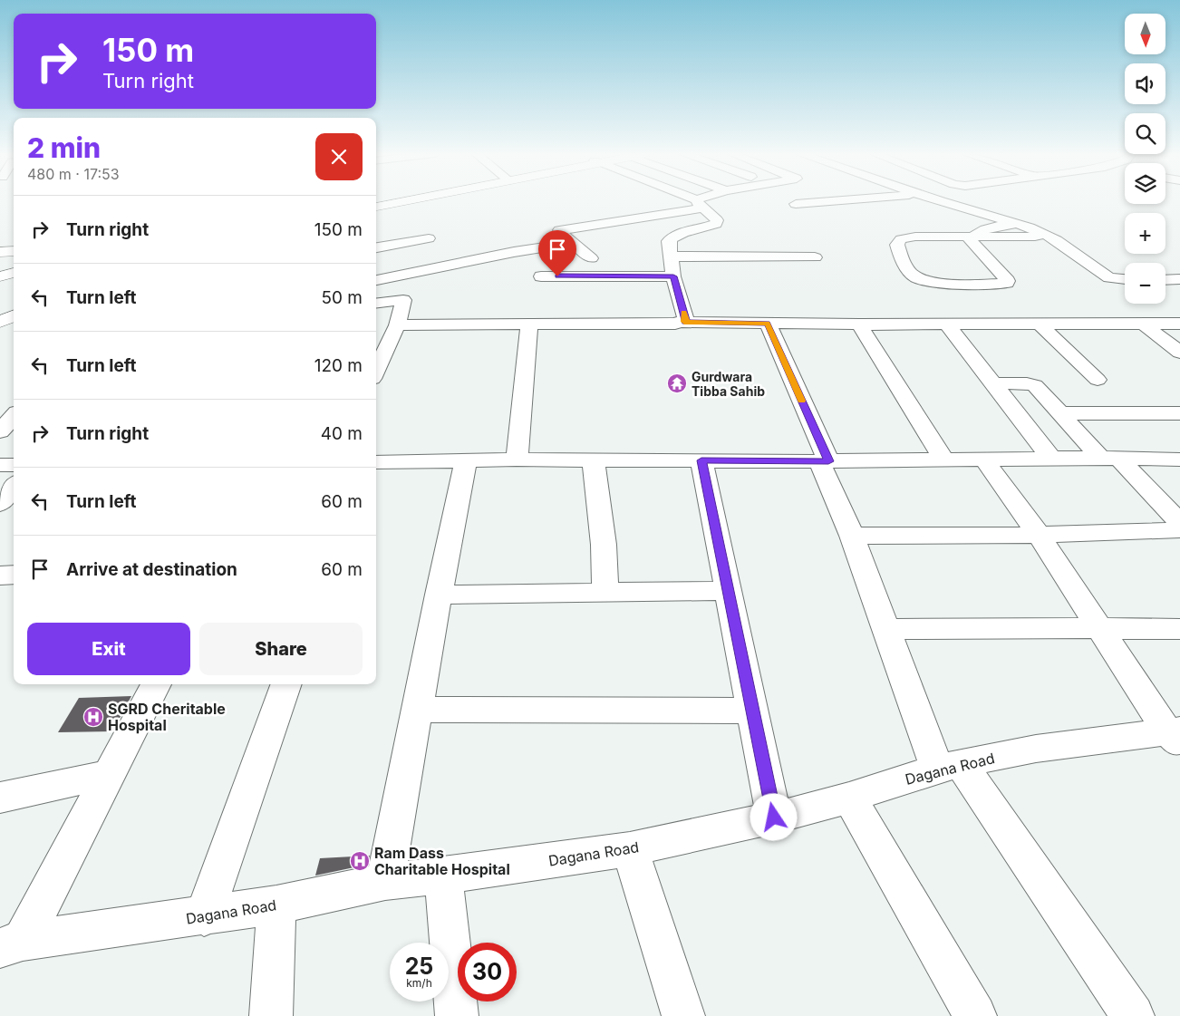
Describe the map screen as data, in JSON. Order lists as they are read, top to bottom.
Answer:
{
  "streets": {
    "street": ["Dagana Road"]
  },
  "places": {
    "temple": ["Gurdwara Tibba Sahib"],
    "hospital": ["SGRD Cheritable Hospital", "Ram Dass Charitable Hospital"]
  },
  "north": "bottom",
  "page": {
    "map_buttons": ["+", "−"],
    "turn": ["150 m", "Turn right"],
    "heading": ["2 min", "480 m · 17:53"],
    "list": [
      {
        "name": "Turn right",
        "value": "150 m"
      },
      {
        "name": "Turn left",
        "value": "50 m"
      },
      {
        "name": "Turn left",
        "value": "120 m"
      },
      {
        "name": "Turn right",
        "value": "40 m"
      },
      {
        "name": "Turn left",
        "value": "60 m"
      },
      {
        "name": "Arrive at destination",
        "value": "60 m"
      }
    ],
    "buttons": ["Exit", "Share"],
    "speed": "25 km/h",
    "limit": "30"
  }
}
